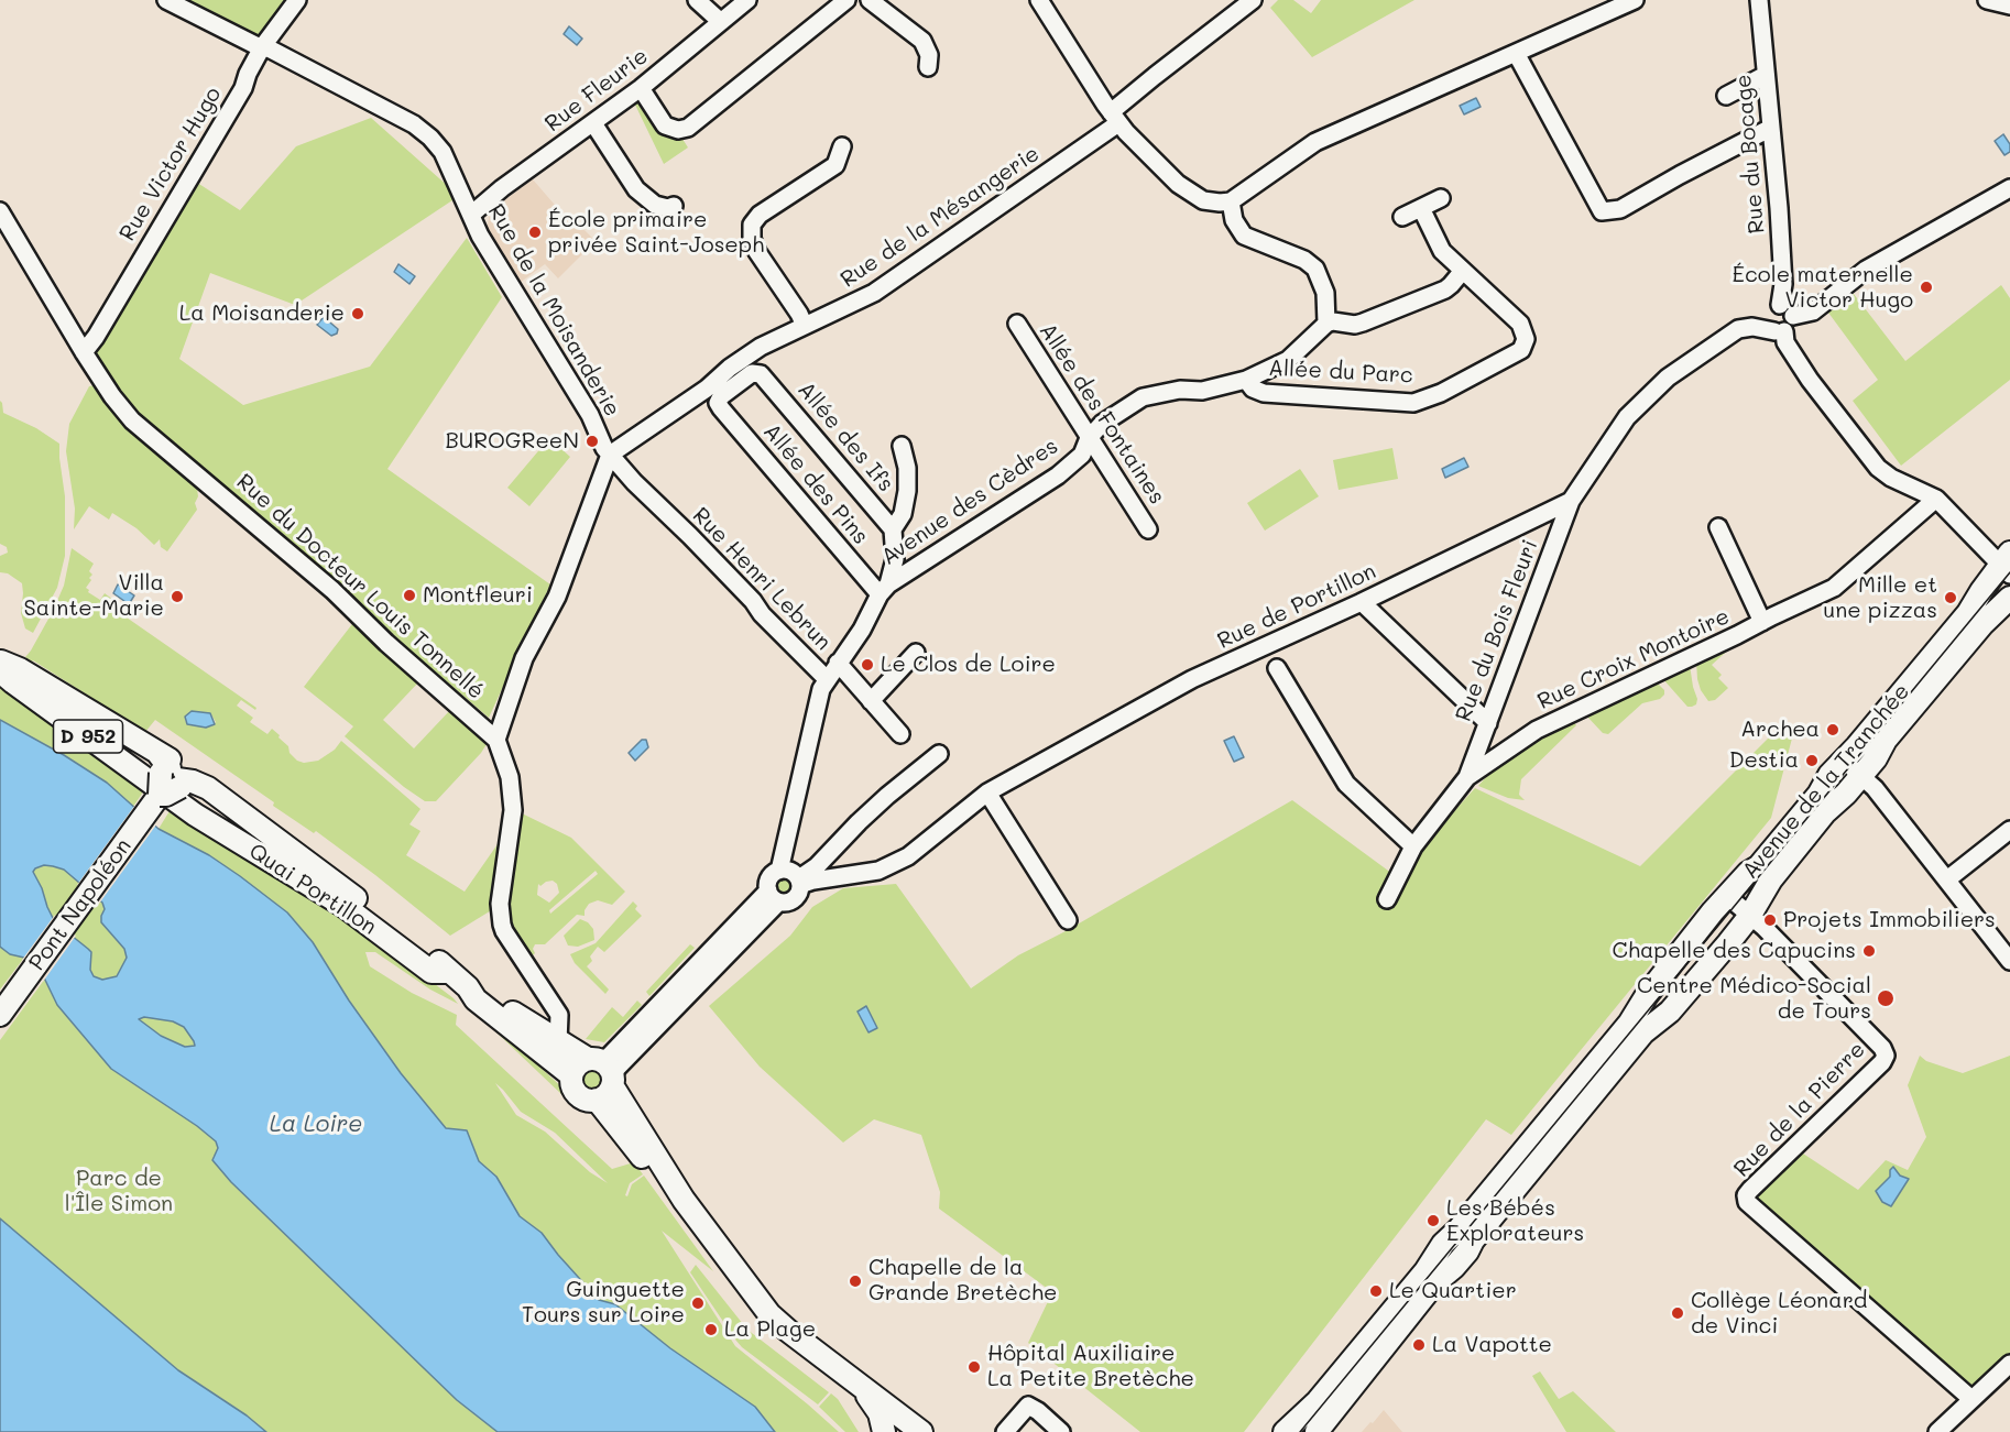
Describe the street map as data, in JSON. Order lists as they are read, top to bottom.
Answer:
{
  "streets": {
    "main road": [
      "D 952",
      "Avenue de la Tranchée",
      "Quai Portillon",
      "Pont Napoléon"
    ],
    "street": [
      "Rue Fleurie",
      "Rue du Bocage",
      "Rue Victor Hugo",
      "Rue de la Mésangerie",
      "Rue de la Moisanderie",
      "Allée du Parc",
      "Allée des Fontaines",
      "Allée des Ifs",
      "Allée des Pins",
      "Avenue des Cèdres",
      "Rue Henri Lebrun",
      "Rue du Docteur Louis Tonnellé",
      "Rue de Portillon",
      "Rue du Bois Fleuri",
      "Rue Croix Montoire",
      "Rue de la Pierre"
    ]
  },
  "crossings": [
    ["Rue Fleurie", "Rue de la Moisanderie"],
    ["Rue Victor Hugo", "Rue de la Moisanderie"],
    ["Rue Victor Hugo", "Rue du Docteur Louis Tonnellé"],
    ["Rue de la Mésangerie", "Rue de la Moisanderie"],
    ["Rue de la Mésangerie", "Rue Henri Lebrun"],
    ["Rue de la Moisanderie", "Rue Henri Lebrun"],
    ["Allée du Parc", "Avenue des Cèdres"],
    ["Allée des Fontaines", "Avenue des Cèdres"],
    ["Allée des Ifs", "Allée des Pins"],
    ["Allée des Pins", "Avenue des Cèdres"],
    ["Avenue des Cèdres", "Rue Henri Lebrun"],
    ["Rue Henri Lebrun", "Rue de Portillon"],
    ["Rue de Portillon", "Rue du Bois Fleuri"],
    ["Rue du Bois Fleuri", "Rue Croix Montoire"],
    ["D 952", "Quai Portillon"],
    ["D 952", "Pont Napoléon"],
    ["Avenue de la Tranchée", "Rue de la Pierre"],
    ["Quai Portillon", "Pont Napoléon"]
  ],
  "water": ["La Loire"],
  "parks": ["Parc de l'Île Simon"],
  "places": [
    "École primaire privée Saint-Joseph",
    "École maternelle Victor Hugo",
    "La Moisanderie",
    "BUROGReeN",
    "Montfleuri",
    "Villa Sainte-Marie",
    "Mille et une pizzas",
    "Le Clos de Loire",
    "Archea",
    "Destia",
    "Projets Immobiliers",
    "Chapelle des Capucins",
    "Centre Médico-Social de Tours",
    "Les Bébés Explorateurs",
    "Chapelle de la Grande Bretèche",
    "Le Quartier",
    "Guinguette Tours sur Loire",
    "Collège Léonard de Vinci",
    "La Plage",
    "La Vapotte",
    "Hôpital Auxiliaire La Petite Bretèche"
  ]
}
